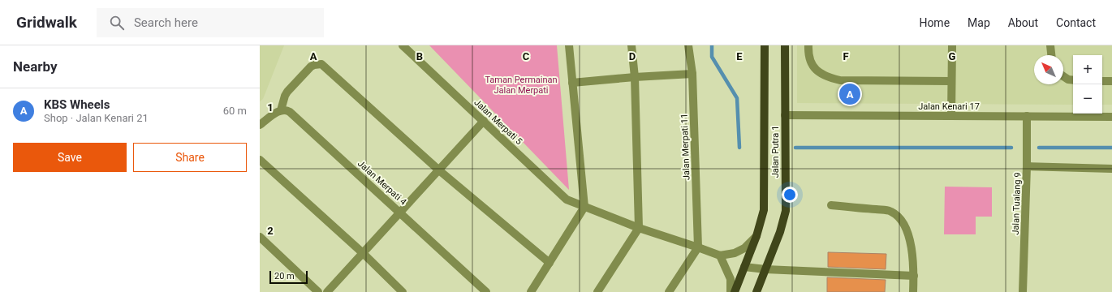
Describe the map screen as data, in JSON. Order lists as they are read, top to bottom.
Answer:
{
  "streets": {
    "main road": ["Jalan Putra 1"],
    "street": [
      "Jalan Kenari 17",
      "Jalan Merpati 5",
      "Jalan Merpati 11",
      "Jalan Merpati 4",
      "Jalan Tualang 9"
    ]
  },
  "crossings": [
    ["Jalan Kenari 17", "Jalan Putra 1"],
    ["Jalan Kenari 17", "Jalan Tualang 9"],
    ["Jalan Merpati 5", "Jalan Merpati 11"]
  ],
  "parks": ["Taman Permainan Jalan Merpati"],
  "scale_bar": "20 m",
  "north": "top left",
  "page": {
    "header": "Gridwalk",
    "search": "Search here",
    "nav": [
      "Home",
      "Map",
      "About",
      "Contact"
    ],
    "heading": "Nearby",
    "map_buttons": ["+", "−"],
    "pins": "A",
    "list": [
      {
        "mark": "A",
        "name": "KBS Wheels",
        "note": "Shop · Jalan Kenari 21",
        "value": "60 m"
      }
    ],
    "buttons": ["Save", "Share"],
    "scale": "20 m"
  },
  "grid": {
    "columns": [
      "A",
      "B",
      "C",
      "D",
      "E",
      "F",
      "G"
    ],
    "rows": ["1", "2"]
  }
}
